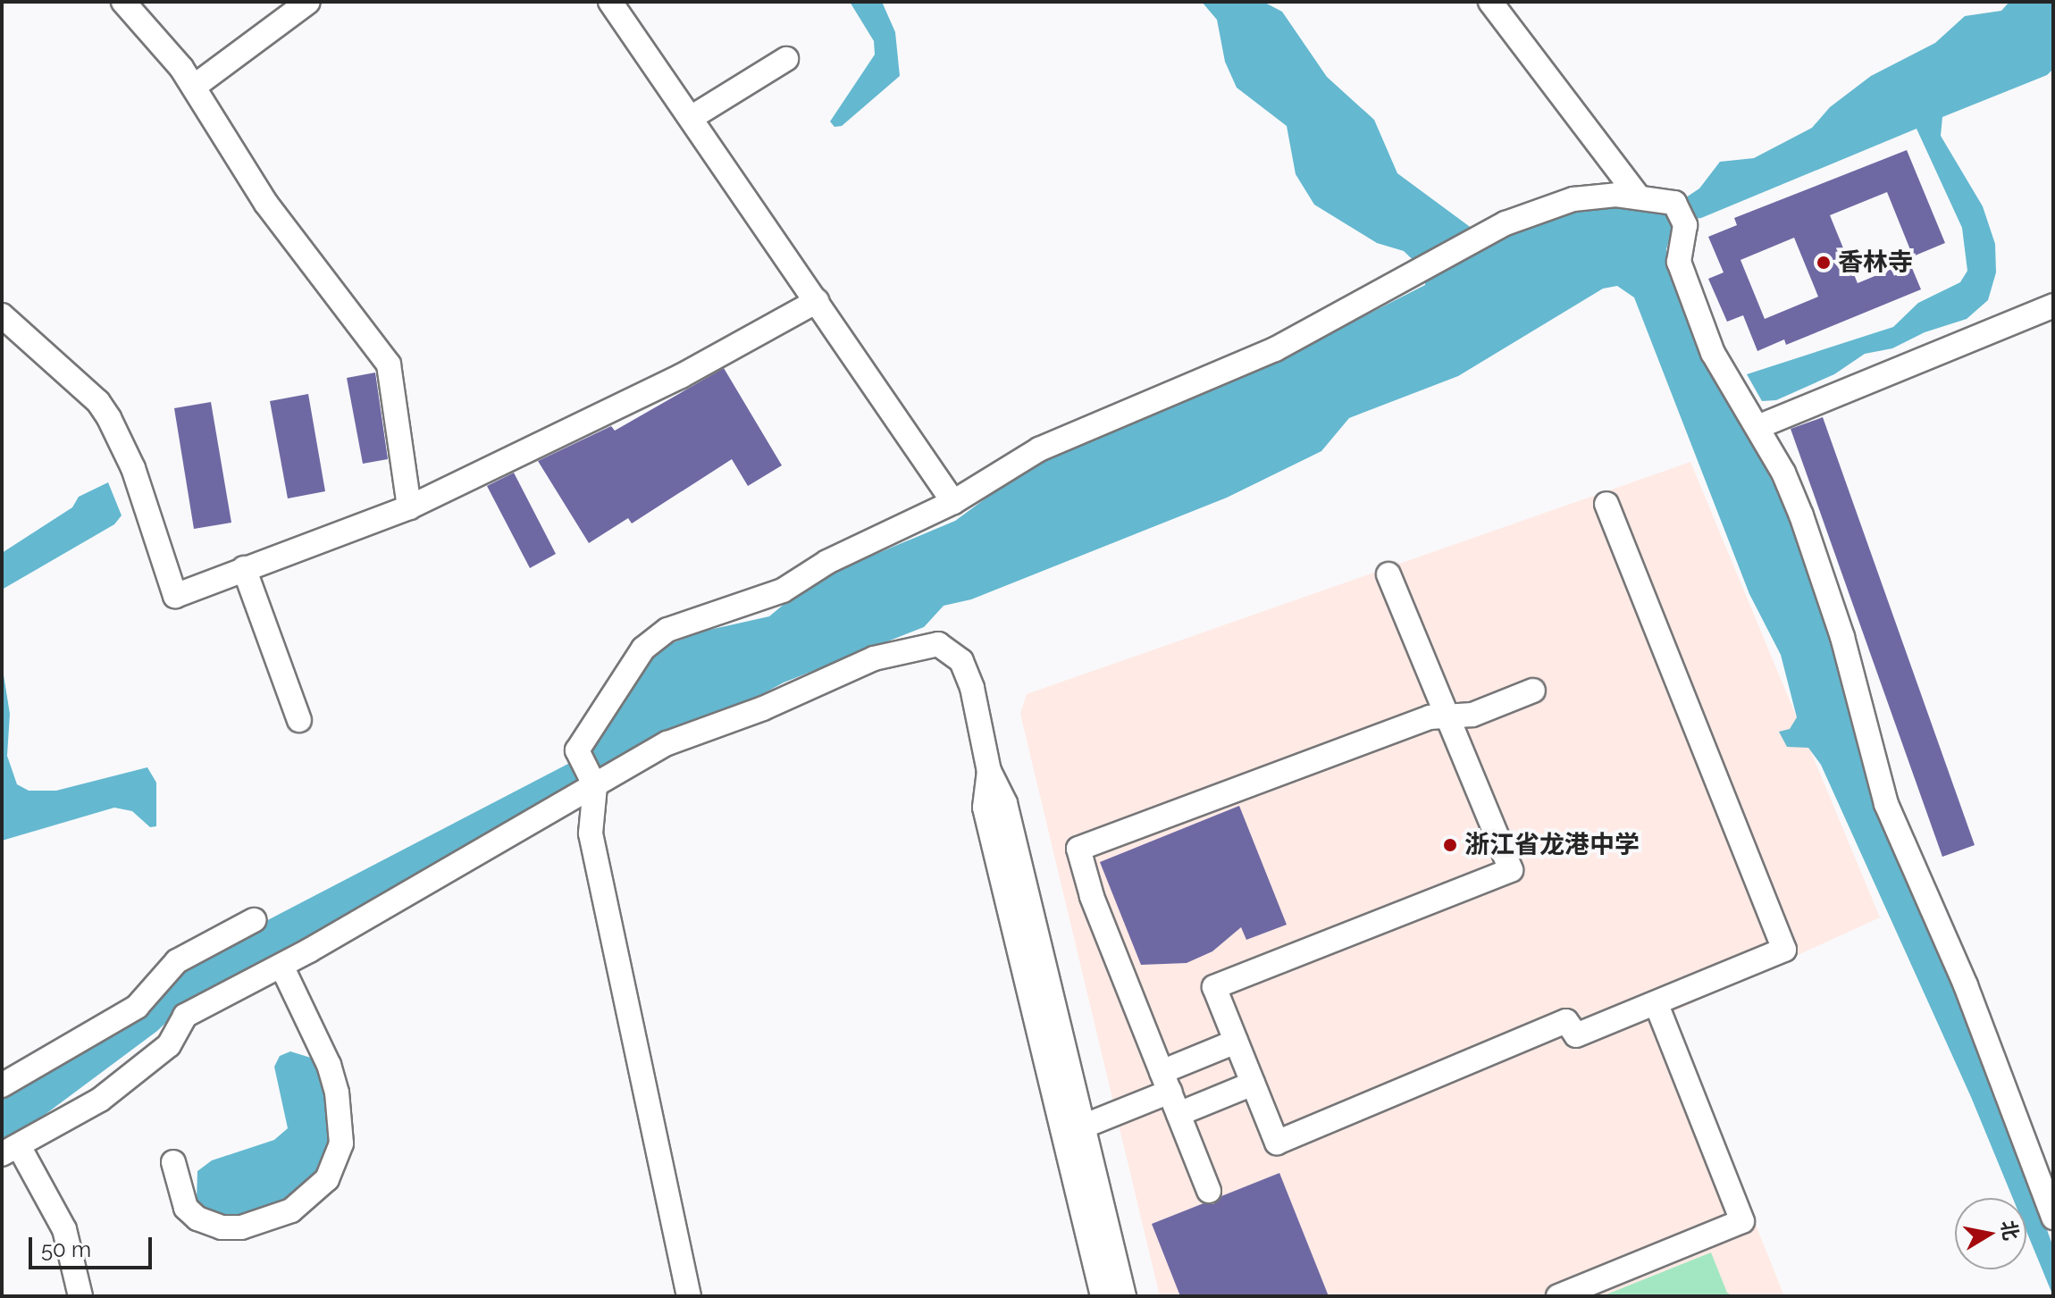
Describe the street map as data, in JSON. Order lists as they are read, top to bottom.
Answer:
{
  "places": ["香林寺", "浙江省龙港中学"],
  "scale_bar": "50 m",
  "north": "right"
}
